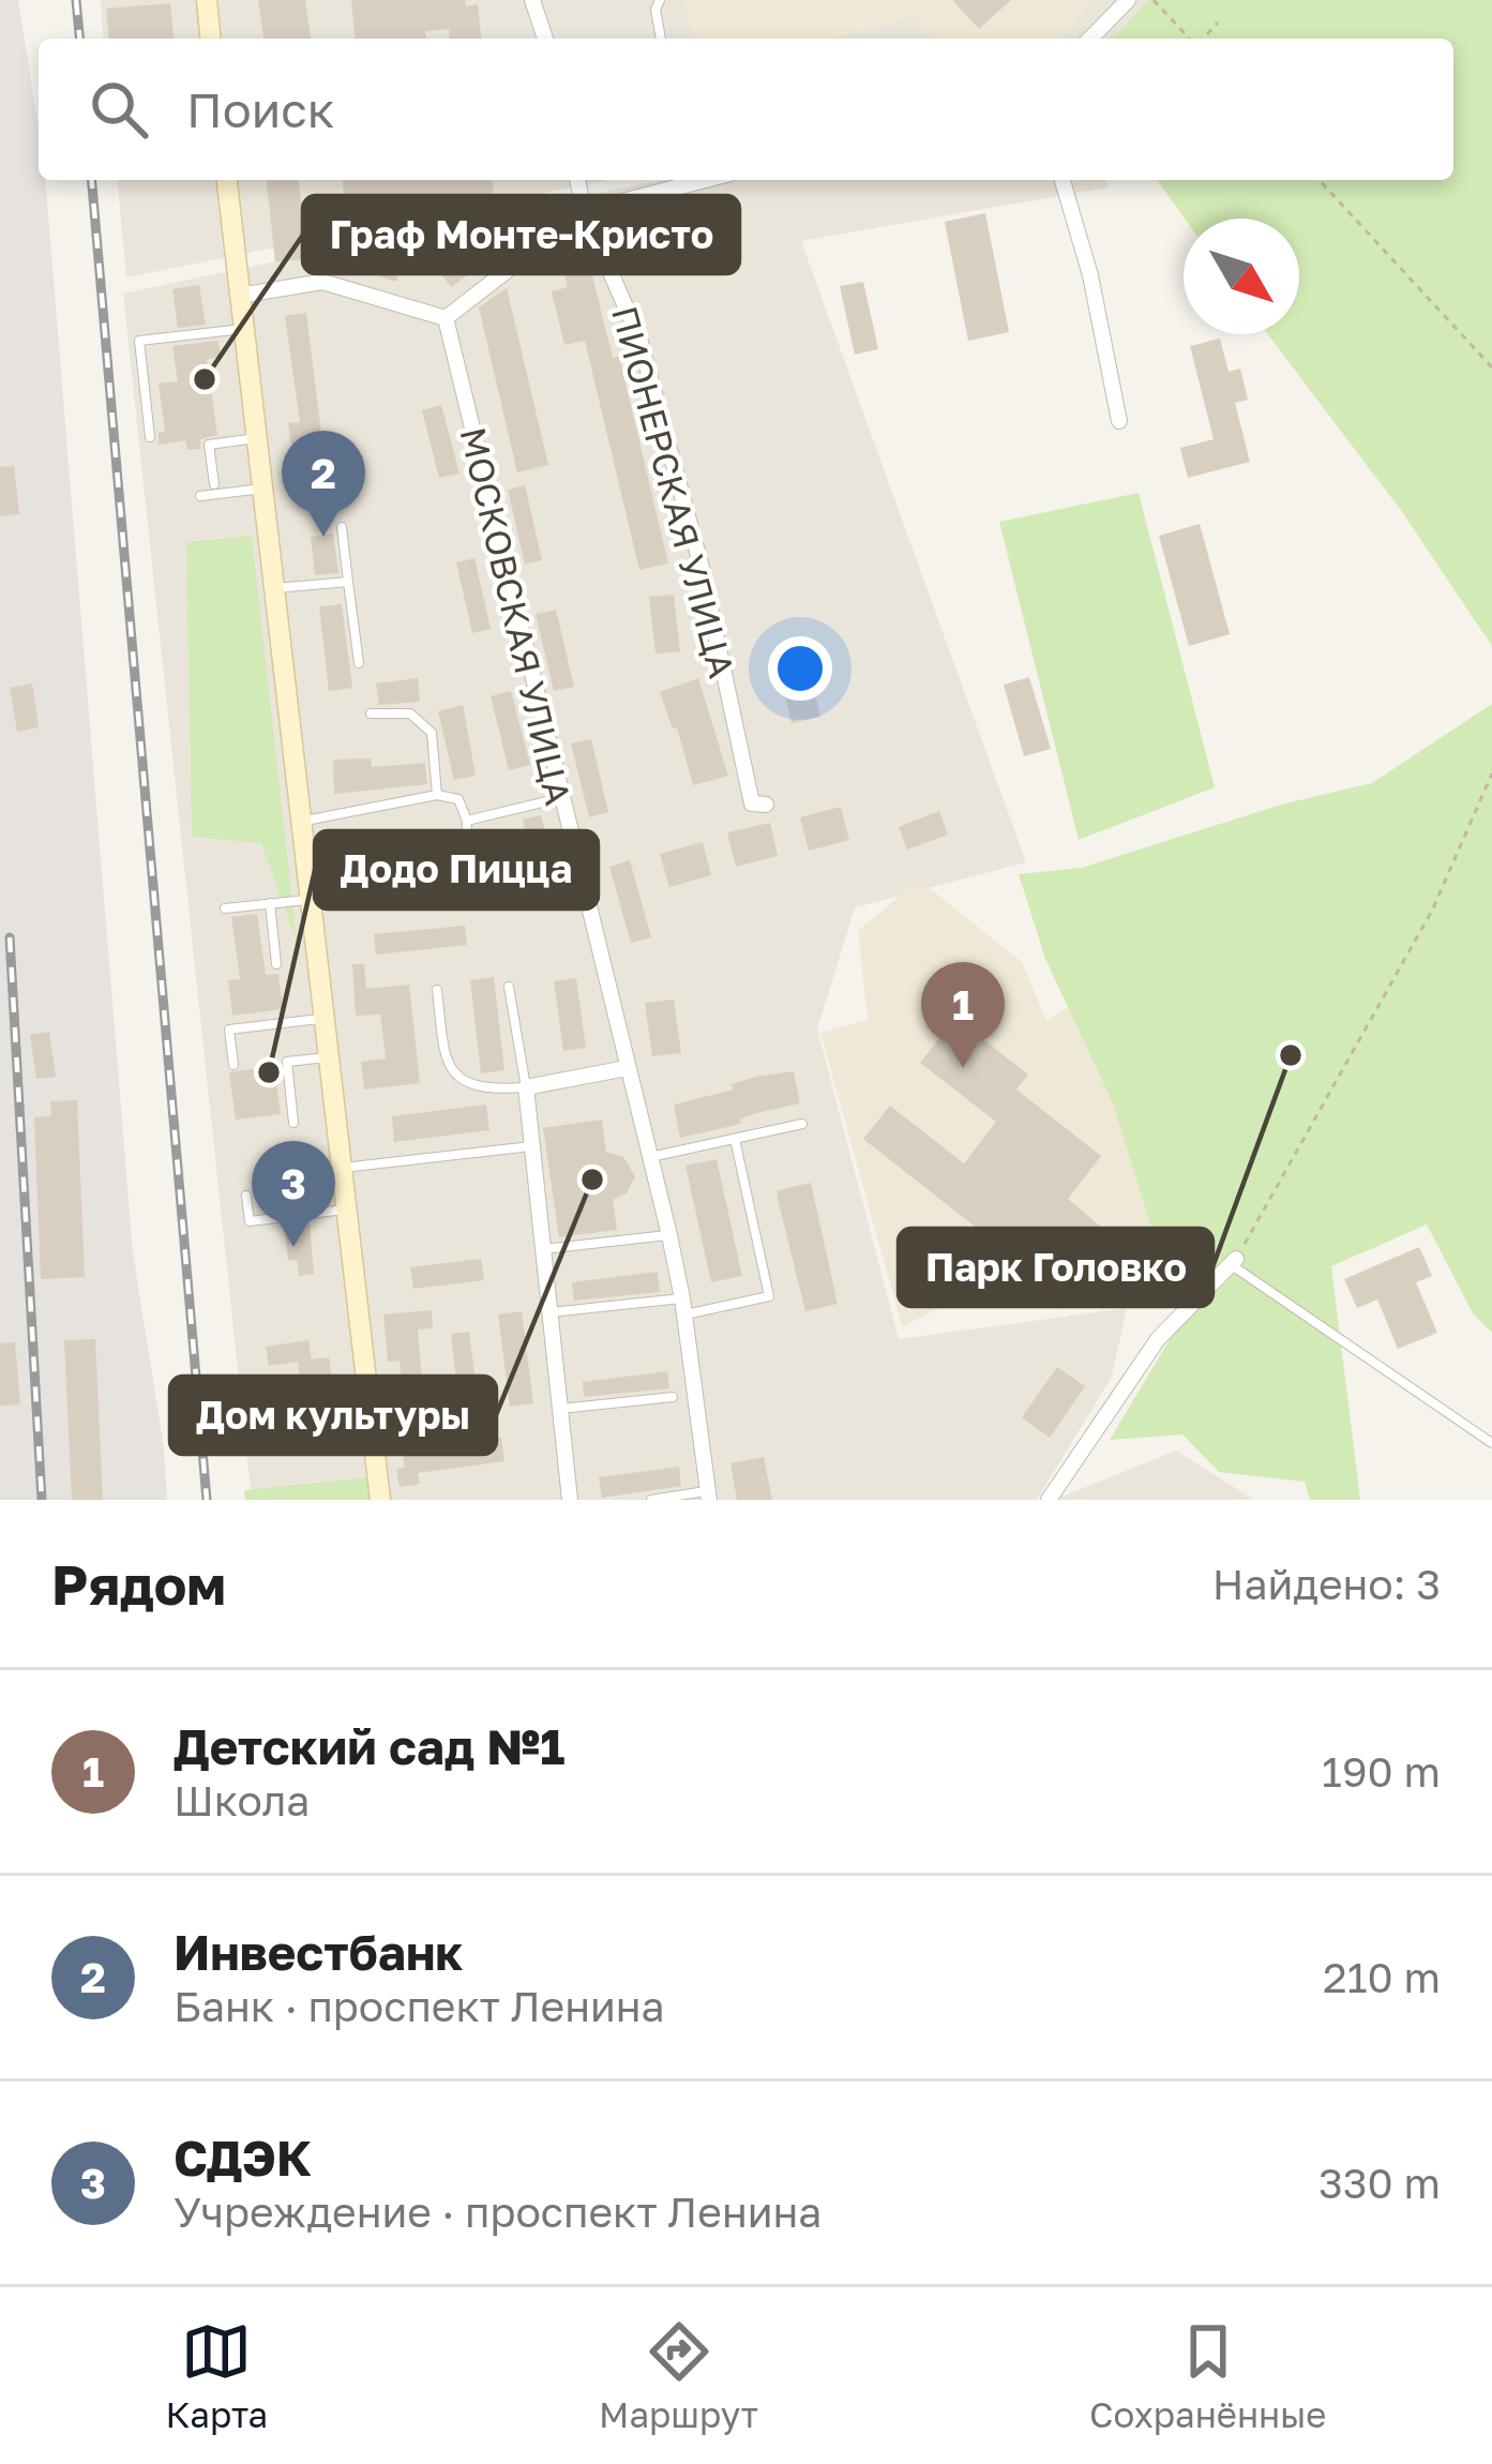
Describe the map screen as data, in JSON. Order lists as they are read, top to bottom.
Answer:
{
  "streets": {
    "street": ["ПИОНЕРСКАЯ УЛИЦА", "МОСКОВСКАЯ УЛИЦА"]
  },
  "places": [
    "Граф Монте-Кристо",
    "Парк Головко",
    "Додо Пицца",
    "Дом культуры"
  ],
  "north": "bottom right",
  "page": {
    "search": "Поиск",
    "pins": ["2", "1", "3"],
    "heading": ["Рядом", "Найдено: 3"],
    "list": [
      {
        "mark": "1",
        "name": "Детский сад №1",
        "note": "Школа",
        "value": "190 m"
      },
      {
        "mark": "2",
        "name": "Инвестбанк",
        "note": "Банк · проспект Ленина",
        "value": "210 m"
      },
      {
        "mark": "3",
        "name": "СДЭК",
        "note": "Учреждение · проспект Ленина",
        "value": "330 m"
      }
    ],
    "nav": ["Карта", "Маршрут", "Сохранённые"]
  }
}
